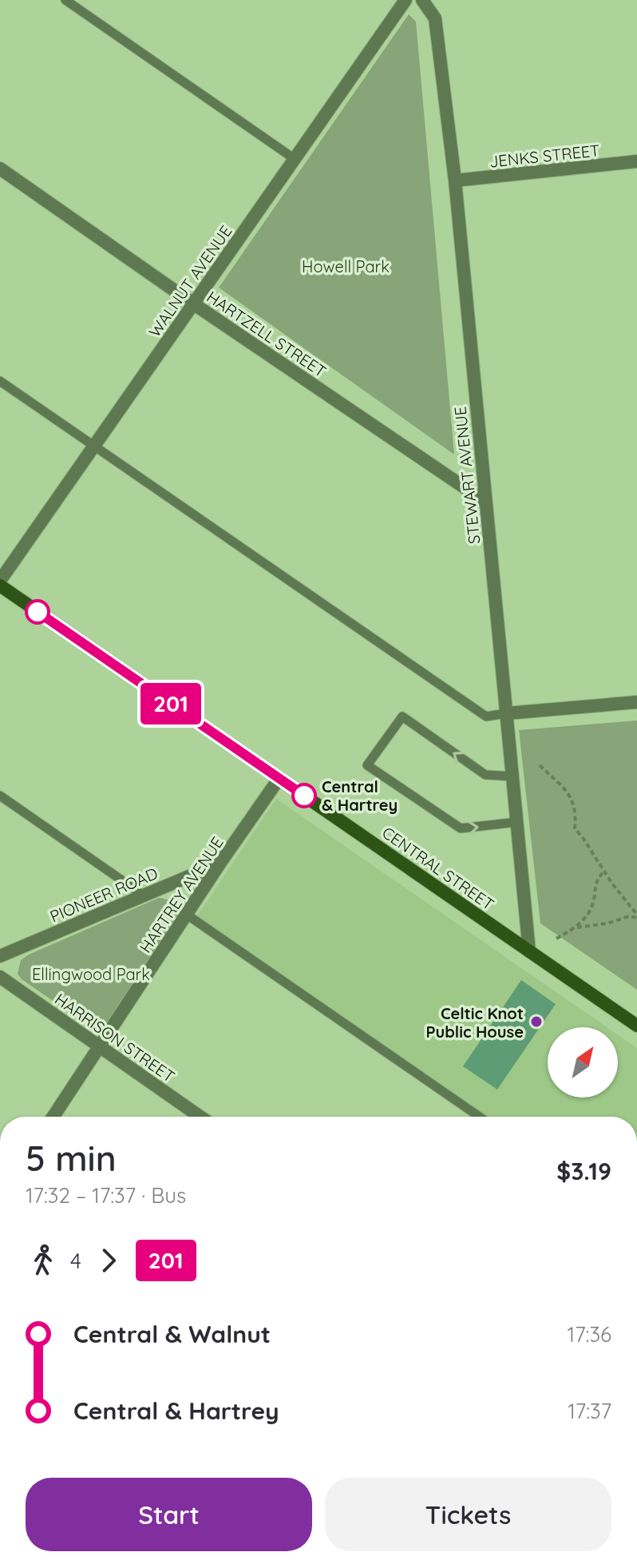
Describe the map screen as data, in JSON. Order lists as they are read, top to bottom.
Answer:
{
  "streets": {
    "main road": ["CENTRAL STREET"],
    "street": [
      "JENKS STREET",
      "WALNUT AVENUE",
      "HARTZELL STREET",
      "STEWART AVENUE",
      "PIONEER ROAD",
      "HARTREY AVENUE",
      "HARRISON STREET"
    ]
  },
  "crossings": [
    ["JENKS STREET", "STEWART AVENUE"],
    ["WALNUT AVENUE", "HARTZELL STREET"],
    ["HARTZELL STREET", "STEWART AVENUE"],
    ["STEWART AVENUE", "CENTRAL STREET"],
    ["CENTRAL STREET", "HARTREY AVENUE"],
    ["PIONEER ROAD", "HARTREY AVENUE"],
    ["HARTREY AVENUE", "HARRISON STREET"]
  ],
  "parks": ["Howell Park", "Ellingwood Park"],
  "places": ["Central & Hartrey", "Celtic Knot Public House"],
  "lines": ["bus line 201"],
  "north": "top right",
  "page": {
    "on_map": "201",
    "heading": ["5 min", "17:32 – 17:37 · Bus", "$3.19"],
    "legs": ["4", "201"],
    "list": [
      {
        "name": "Central & Walnut",
        "value": "17:36"
      },
      {
        "name": "Central & Hartrey",
        "value": "17:37"
      }
    ],
    "buttons": ["Start", "Tickets"]
  }
}
